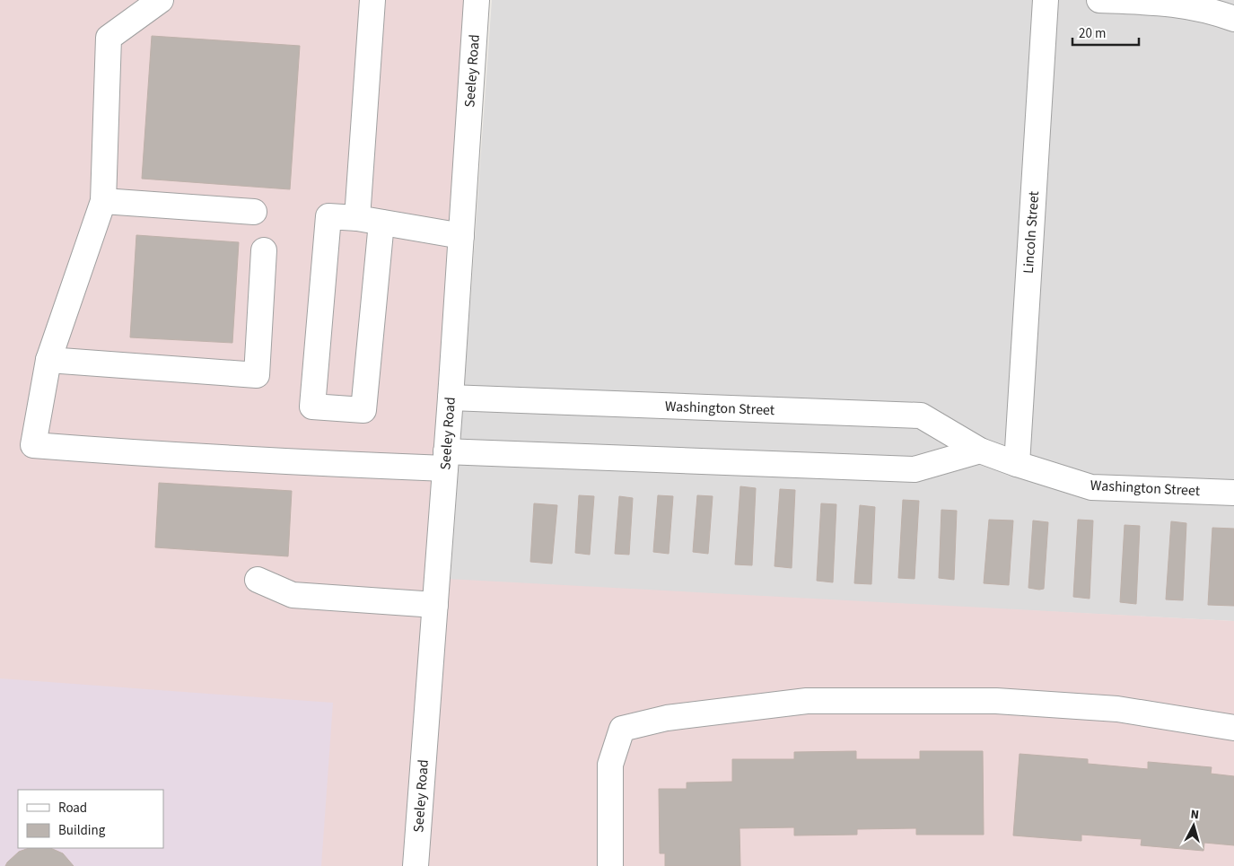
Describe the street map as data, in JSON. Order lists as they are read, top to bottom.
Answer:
{
  "streets": {
    "street": ["Seeley Road", "Lincoln Street", "Washington Street"]
  },
  "crossings": [
    ["Seeley Road", "Washington Street"],
    ["Lincoln Street", "Washington Street"]
  ],
  "legend": ["Road", "Building"],
  "scale_bar": "20 m",
  "north": "top"
}
